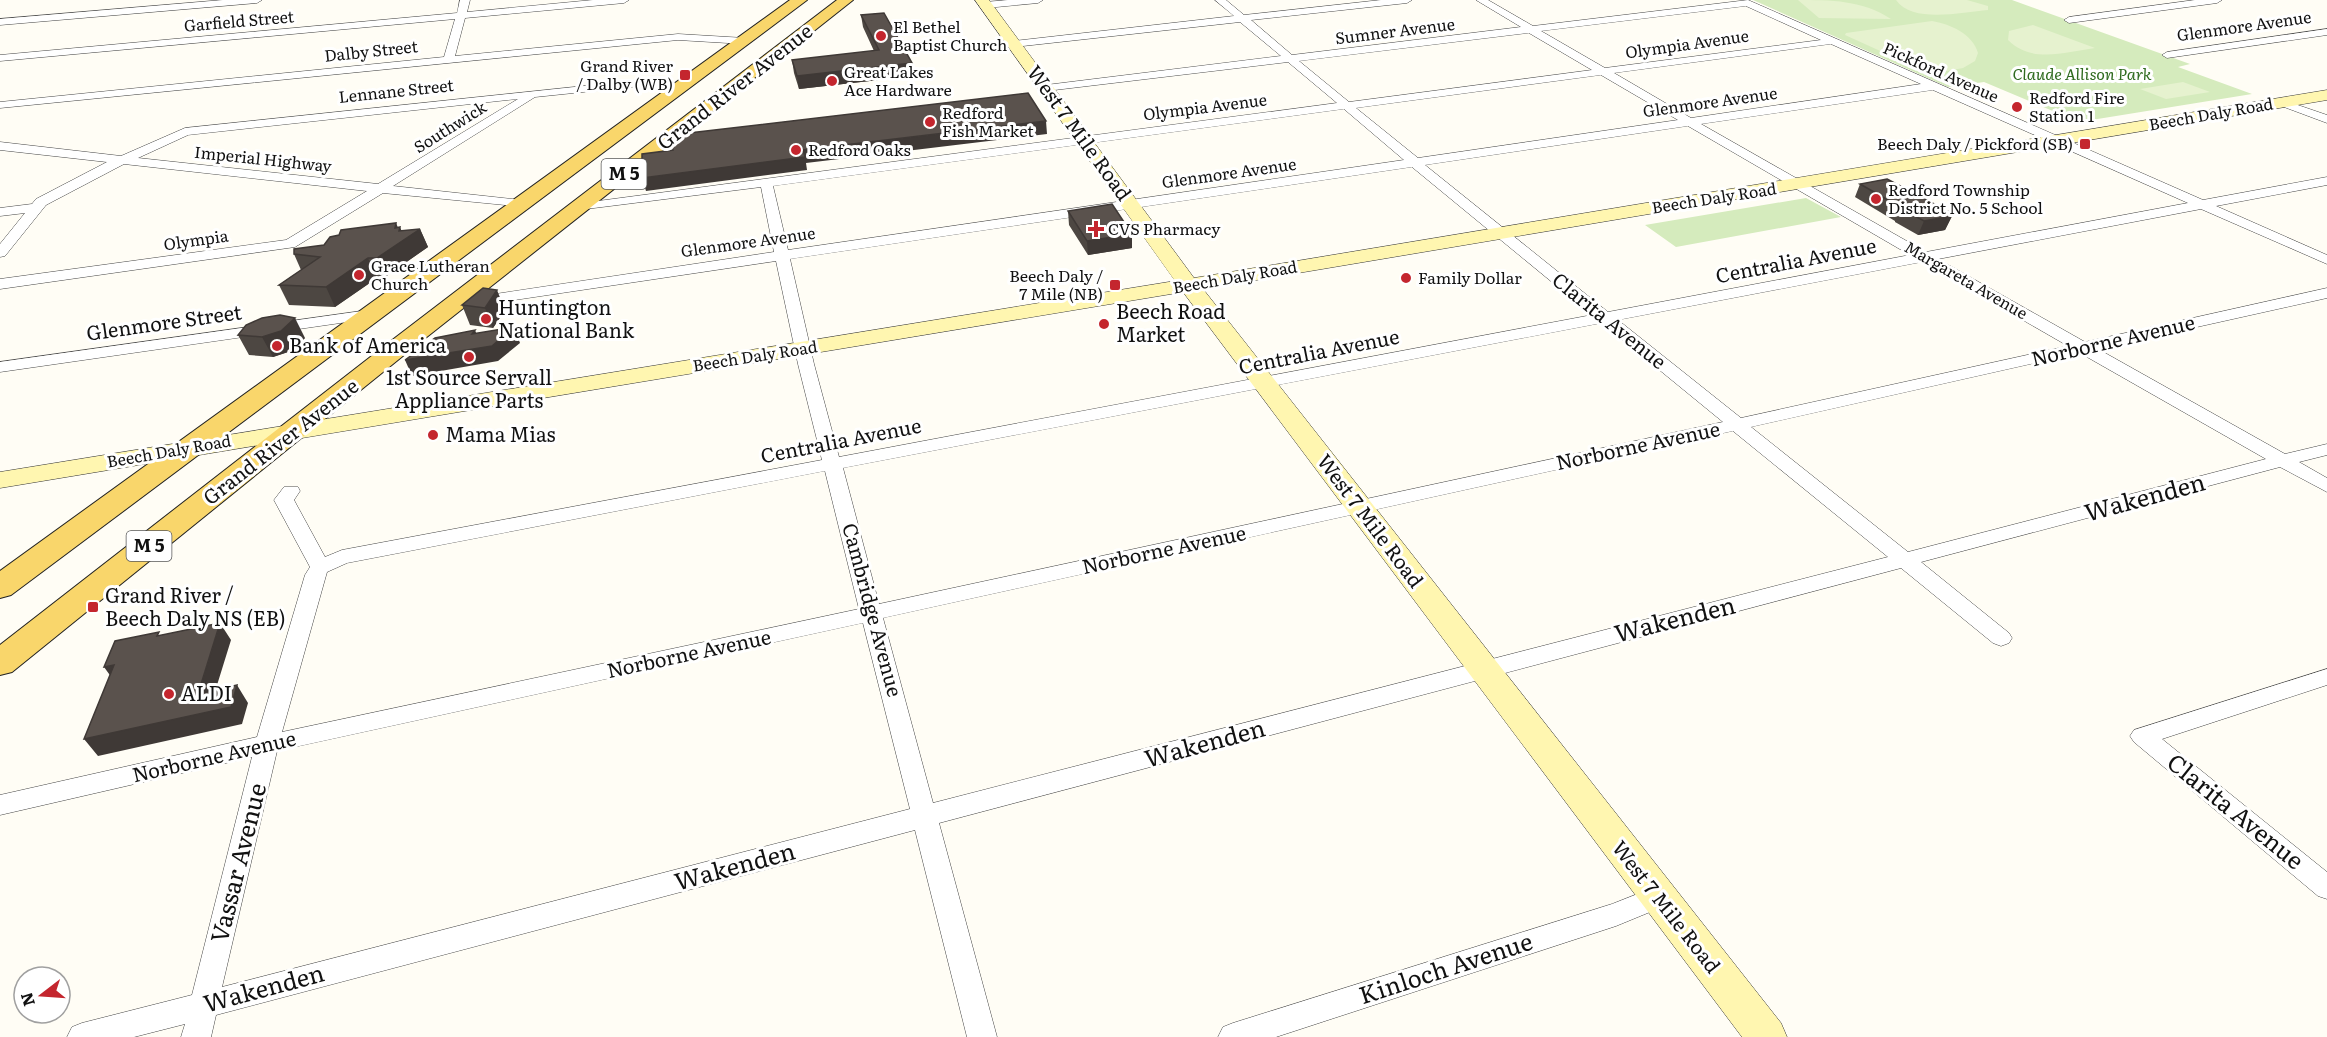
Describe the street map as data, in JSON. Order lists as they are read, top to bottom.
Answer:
{
  "streets": {
    "main road": [
      "Grand River Avenue",
      "Beech Daly Road",
      "West 7 Mile Road",
      "M 5"
    ],
    "street": [
      "Garfield Street",
      "Glenmore Avenue",
      "Sumner Avenue",
      "Olympia Avenue",
      "Dalby Street",
      "Pickford Avenue",
      "Lennane Street",
      "Southwick",
      "Imperial Highway",
      "Olympia",
      "Centralia Avenue",
      "Margareta Avenue",
      "Clarita Avenue",
      "Glenmore Street",
      "Norborne Avenue",
      "Wakenden",
      "Cambridge Avenue",
      "Vassar Avenue",
      "Kinloch Avenue"
    ]
  },
  "crossings": [
    ["Glenmore Avenue", "Pickford Avenue"],
    ["Glenmore Avenue", "Grand River Avenue"],
    ["Glenmore Avenue", "West 7 Mile Road"],
    ["Glenmore Avenue", "Margareta Avenue"],
    ["Glenmore Avenue", "Clarita Avenue"],
    ["Glenmore Avenue", "Cambridge Avenue"],
    ["Sumner Avenue", "Pickford Avenue"],
    ["Sumner Avenue", "West 7 Mile Road"],
    ["Sumner Avenue", "Margareta Avenue"],
    ["Sumner Avenue", "Clarita Avenue"],
    ["Olympia Avenue", "Pickford Avenue"],
    ["Olympia Avenue", "Grand River Avenue"],
    ["Olympia Avenue", "West 7 Mile Road"],
    ["Olympia Avenue", "Margareta Avenue"],
    ["Olympia Avenue", "Clarita Avenue"],
    ["Olympia Avenue", "Cambridge Avenue"],
    ["Dalby Street", "Grand River Avenue"],
    ["Pickford Avenue", "Beech Daly Road"],
    ["Pickford Avenue", "Centralia Avenue"],
    ["Grand River Avenue", "Lennane Street"],
    ["Grand River Avenue", "Beech Daly Road"],
    ["Grand River Avenue", "Imperial Highway"],
    ["Grand River Avenue", "Glenmore Street"],
    ["Lennane Street", "Southwick"],
    ["Lennane Street", "Imperial Highway"],
    ["Beech Daly Road", "West 7 Mile Road"],
    ["Beech Daly Road", "Margareta Avenue"],
    ["Beech Daly Road", "Clarita Avenue"],
    ["Beech Daly Road", "Cambridge Avenue"],
    ["Southwick", "Imperial Highway"],
    ["Southwick", "Olympia"],
    ["West 7 Mile Road", "Centralia Avenue"],
    ["West 7 Mile Road", "Norborne Avenue"],
    ["West 7 Mile Road", "Wakenden"],
    ["West 7 Mile Road", "Kinloch Avenue"],
    ["Imperial Highway", "Olympia"],
    ["Centralia Avenue", "Margareta Avenue"],
    ["Centralia Avenue", "Clarita Avenue"],
    ["Centralia Avenue", "Cambridge Avenue"],
    ["Centralia Avenue", "Vassar Avenue"],
    ["Margareta Avenue", "Norborne Avenue"],
    ["Margareta Avenue", "Wakenden"],
    ["Clarita Avenue", "Norborne Avenue"],
    ["Clarita Avenue", "Wakenden"],
    ["Norborne Avenue", "Cambridge Avenue"],
    ["Norborne Avenue", "Vassar Avenue"],
    ["Wakenden", "Cambridge Avenue"],
    ["Wakenden", "Vassar Avenue"]
  ],
  "parks": ["Claude Allison Park"],
  "places": {
    "other": [
      "El Bethel Baptist Church",
      "Great Lakes Ace Hardware",
      "Redford Fire Station 1",
      "Redford Fish Market",
      "Redford Oaks",
      "Redford Township District No. 5 School",
      "Grace Lutheran Church",
      "Family Dollar",
      "Huntington National Bank",
      "Beech Road Market",
      "Bank of America",
      "1st Source Servall Appliance Parts",
      "Mama Mias",
      "ALDI"
    ],
    "transit": [
      "Grand River / Dalby (WB)",
      "Beech Daly / Pickford (SB)",
      "Beech Daly / 7 Mile (NB)",
      "Grand River / Beech Daly NS (EB)"
    ],
    "health": ["CVS Pharmacy"]
  },
  "north": "left"
}
